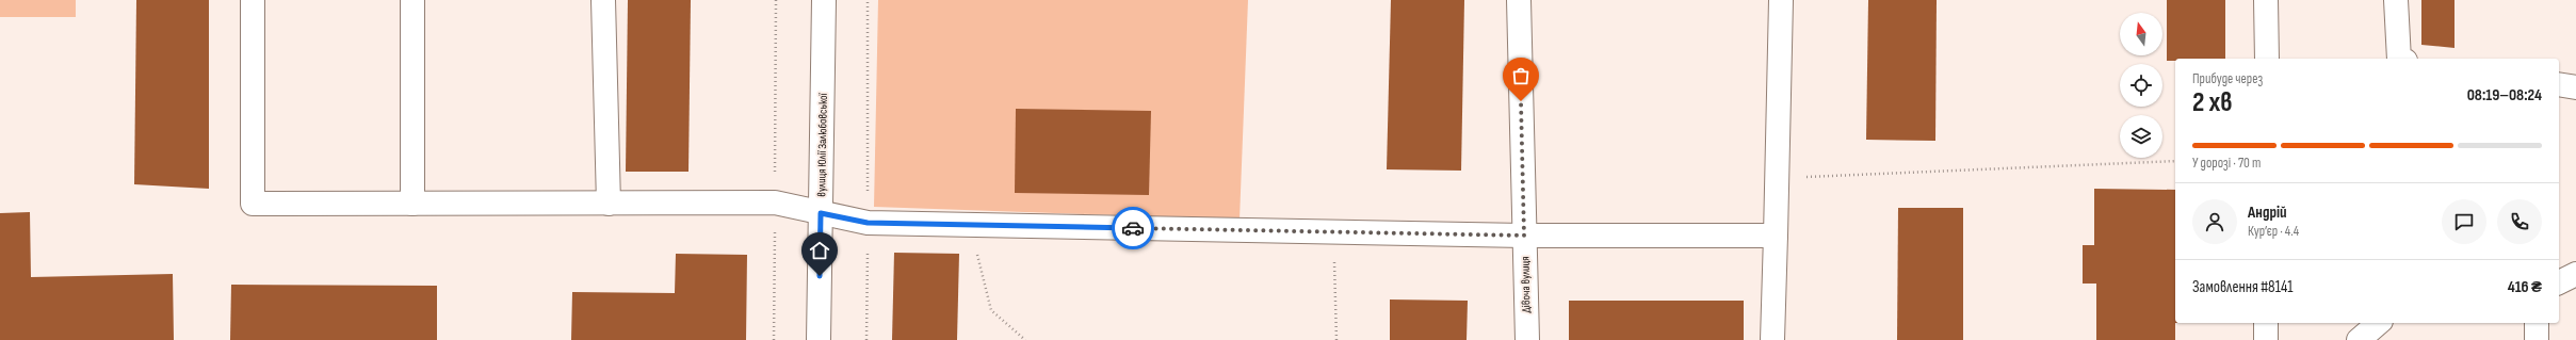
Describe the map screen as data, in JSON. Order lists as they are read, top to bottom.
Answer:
{
  "streets": {
    "street": ["вулиця Юлії Залюбовської", "Дівоча вулиця"]
  },
  "north": "top",
  "page": {
    "heading": ["2 хв", "Прибуде через", "08:19–08:24"],
    "panel": [
      "Андрій",
      "Кур’єр · 4.4",
      "Замовлення #8141",
      "416 ₴"
    ],
    "bar": "У дорозі · 70 m"
  }
}
